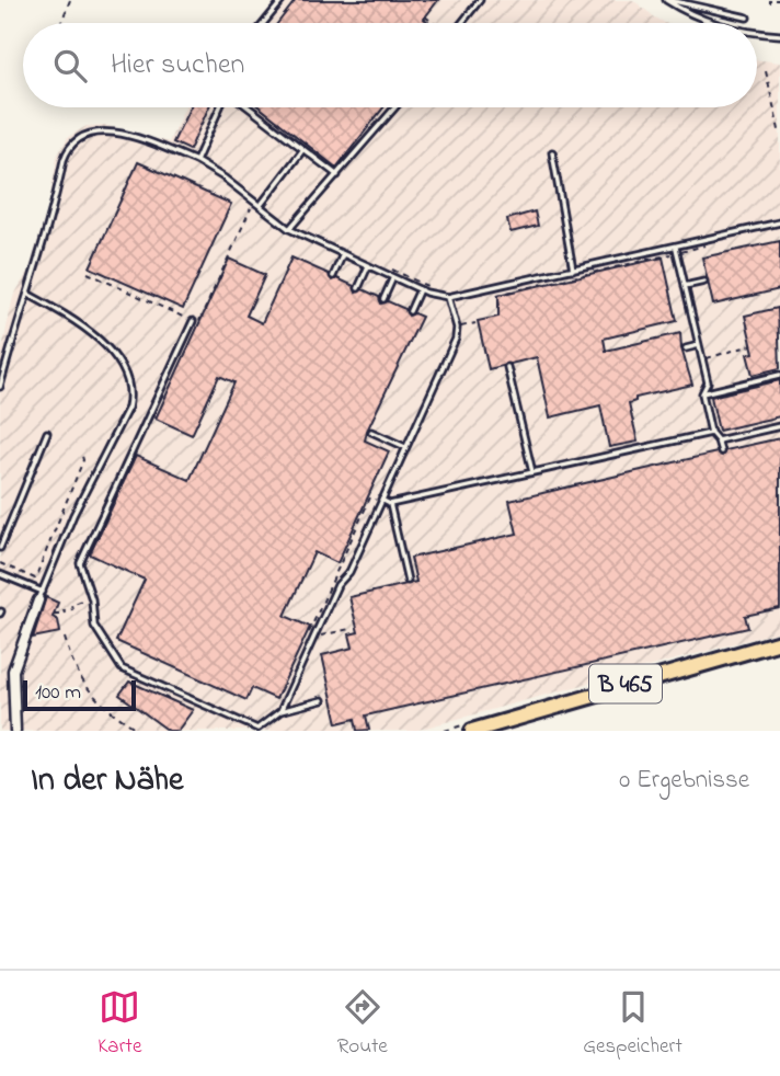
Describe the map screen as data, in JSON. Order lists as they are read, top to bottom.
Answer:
{
  "streets": {
    "main road": ["B 465"]
  },
  "scale_bar": "100 m",
  "page": {
    "search": "Hier suchen",
    "scale": "100 m",
    "heading": ["In der Nähe", "0 Ergebnisse"],
    "nav": ["Karte", "Route", "Gespeichert"]
  }
}
